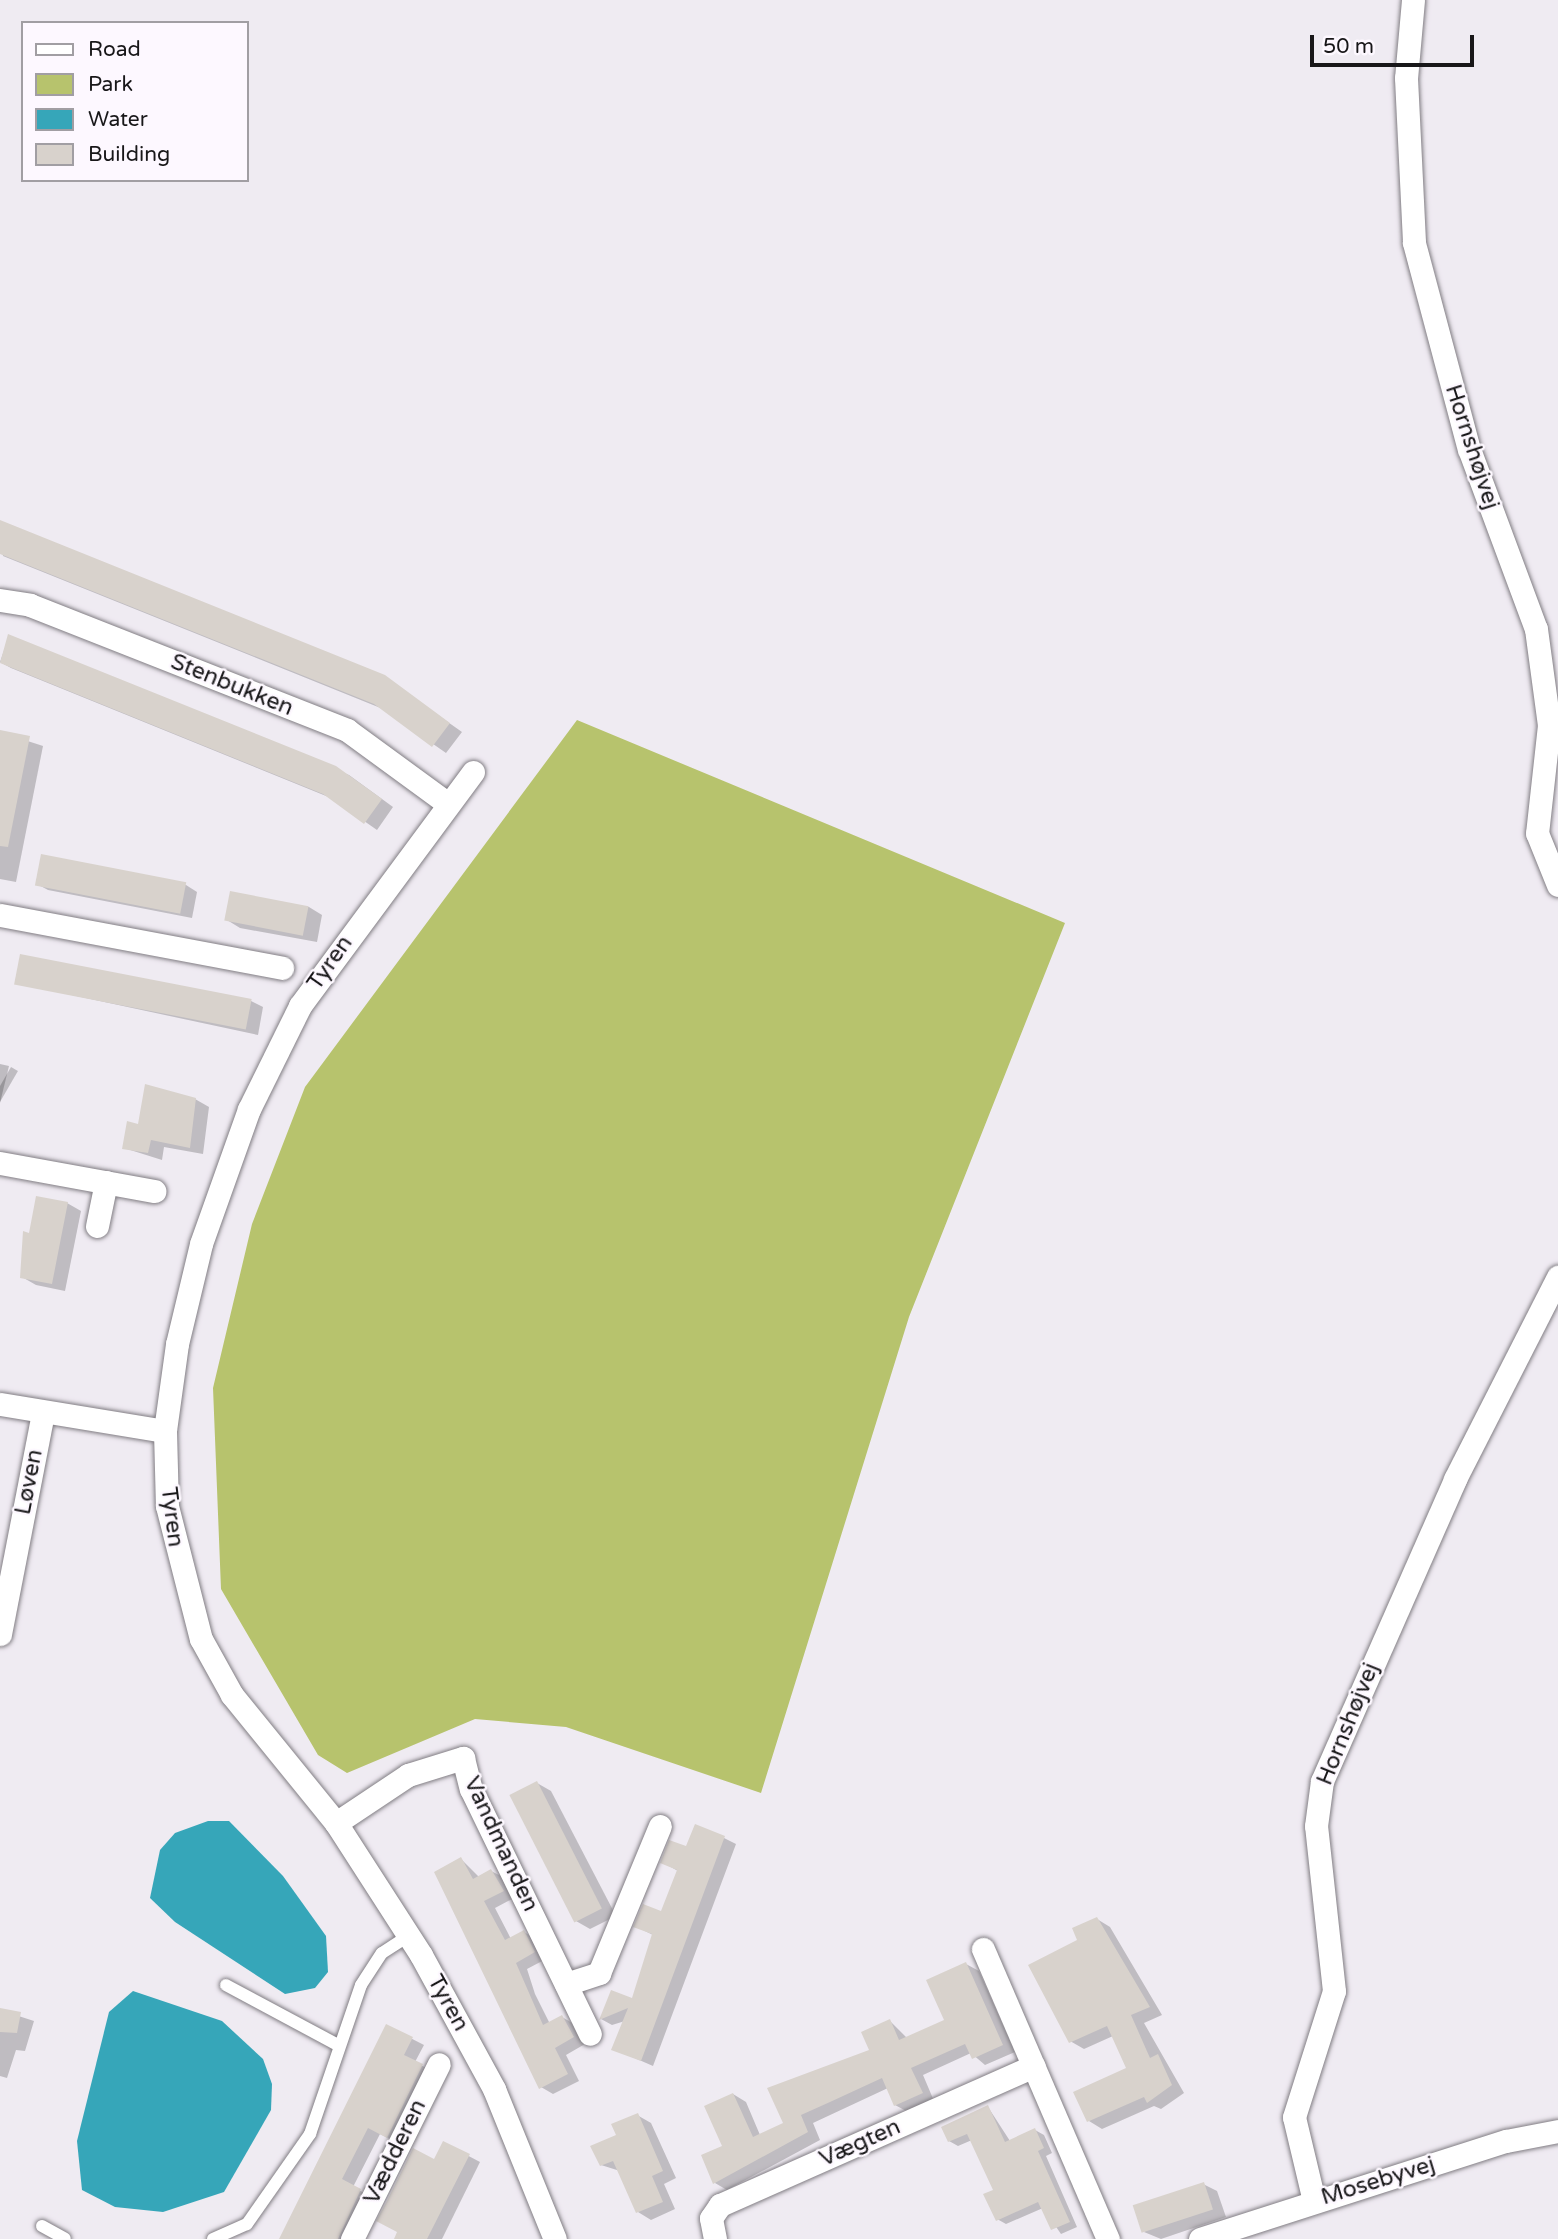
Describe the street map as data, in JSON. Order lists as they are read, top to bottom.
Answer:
{
  "streets": {
    "street": [
      "Hornshøjvej",
      "Stenbukken",
      "Tyren",
      "Løven",
      "Vandmanden",
      "Vægten",
      "Vædderen",
      "Mosebyvej"
    ]
  },
  "crossings": [
    ["Hornshøjvej", "Mosebyvej"],
    ["Stenbukken", "Tyren"],
    ["Tyren", "Vandmanden"]
  ],
  "legend": [
    "Road",
    "Park",
    "Water",
    "Building"
  ],
  "scale_bar": "50 m"
}
